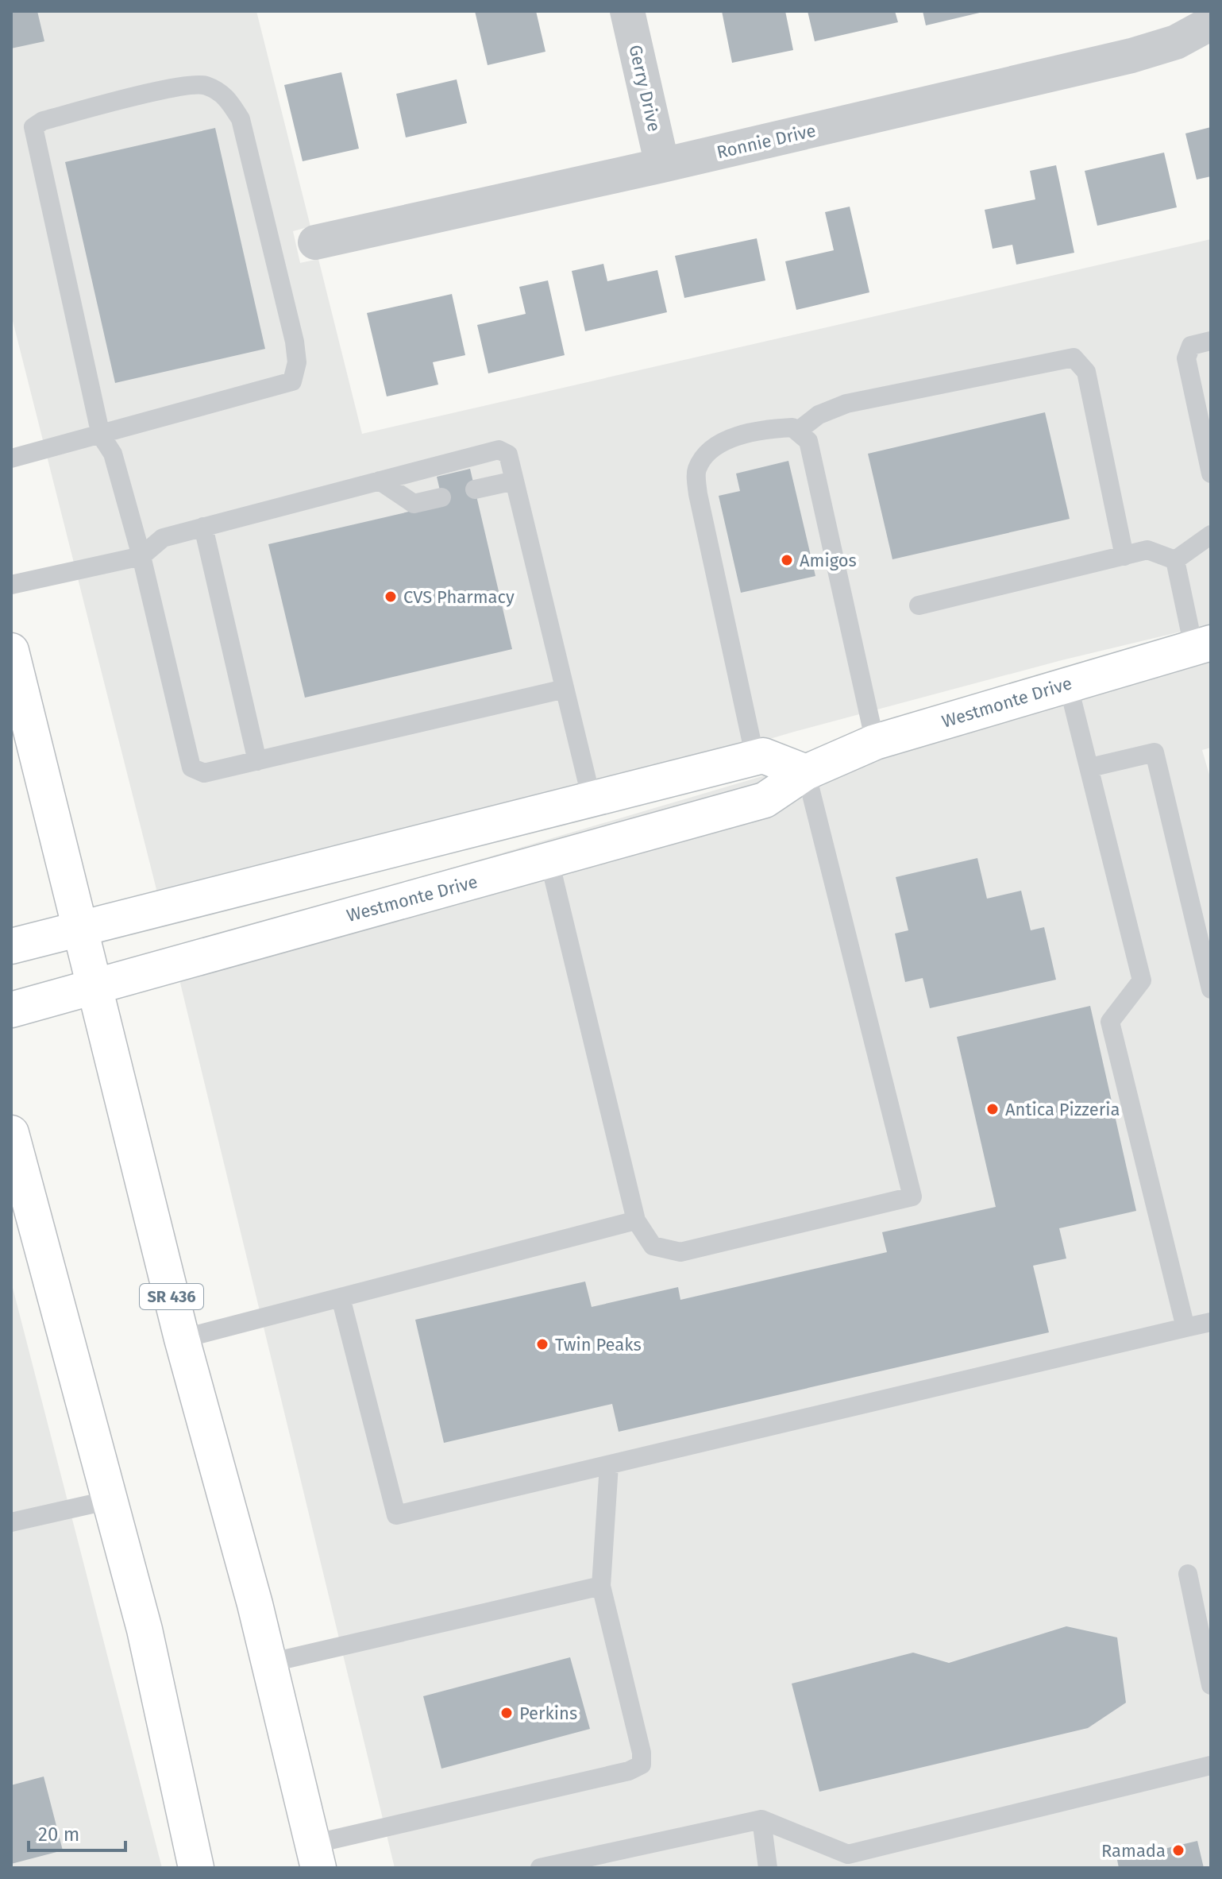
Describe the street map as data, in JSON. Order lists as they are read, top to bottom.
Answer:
{
  "streets": {
    "street": [
      "Gerry Drive",
      "Ronnie Drive",
      "Westmonte Drive",
      "SR 436"
    ]
  },
  "crossings": [
    ["Gerry Drive", "Ronnie Drive"],
    ["Westmonte Drive", "SR 436"]
  ],
  "places": [
    "Amigos",
    "CVS Pharmacy",
    "Antica Pizzeria",
    "Twin Peaks",
    "Perkins",
    "Ramada"
  ],
  "scale_bar": "20 m"
}
